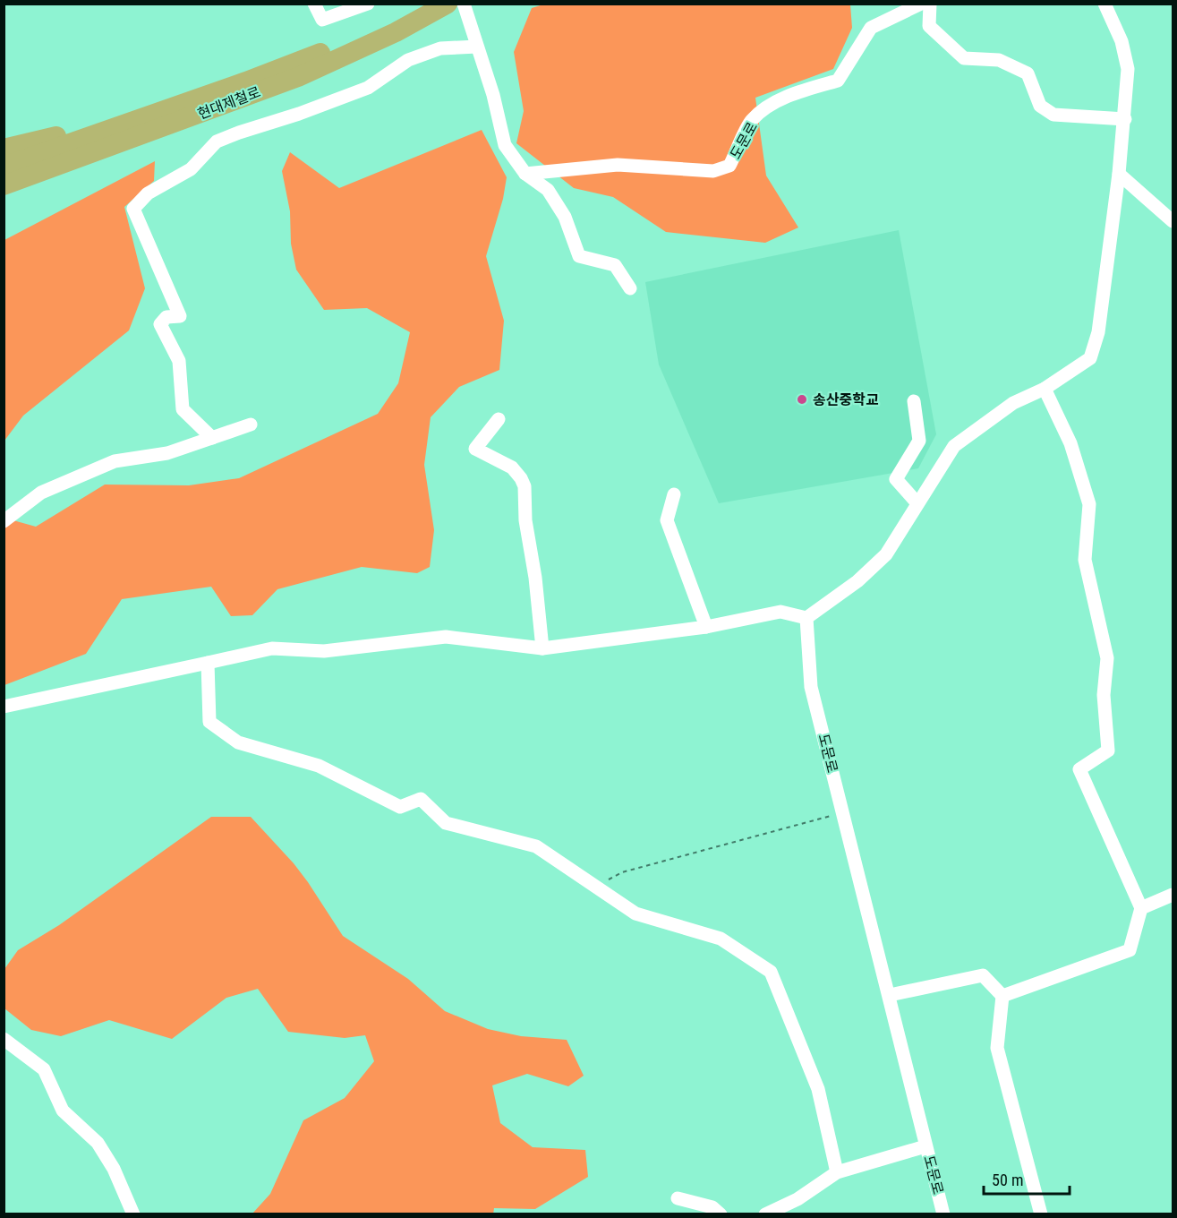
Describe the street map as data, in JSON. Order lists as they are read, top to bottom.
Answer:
{
  "streets": {
    "highway": ["현대제철로"],
    "street": ["도문로"]
  },
  "places": ["송산중학교"],
  "scale_bar": "50 m"
}
